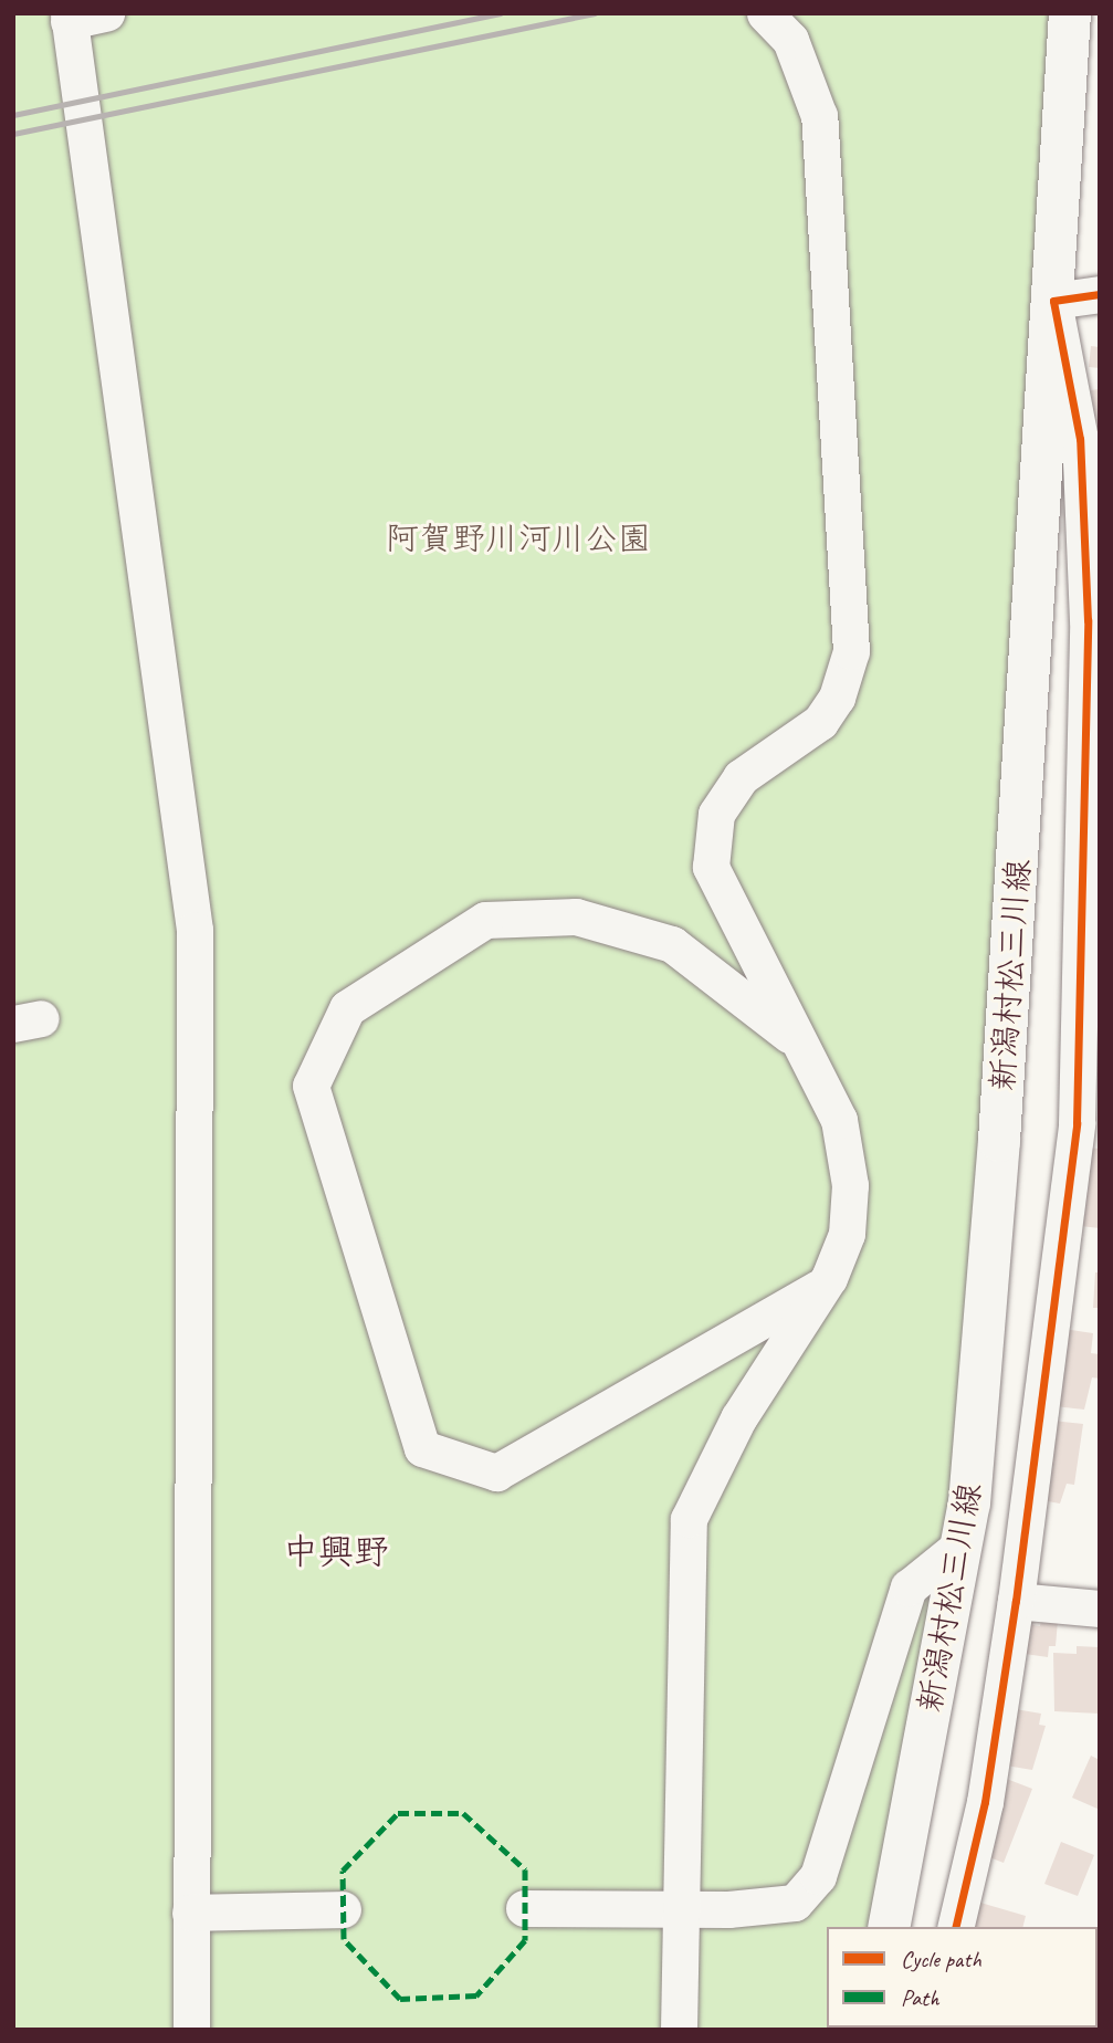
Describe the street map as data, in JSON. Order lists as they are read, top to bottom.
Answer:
{
  "streets": {
    "main road": ["新潟村松三川線"]
  },
  "districts": ["中興野"],
  "parks": ["阿賀野川河川公園"],
  "legend": ["Cycle path", "Path"]
}
